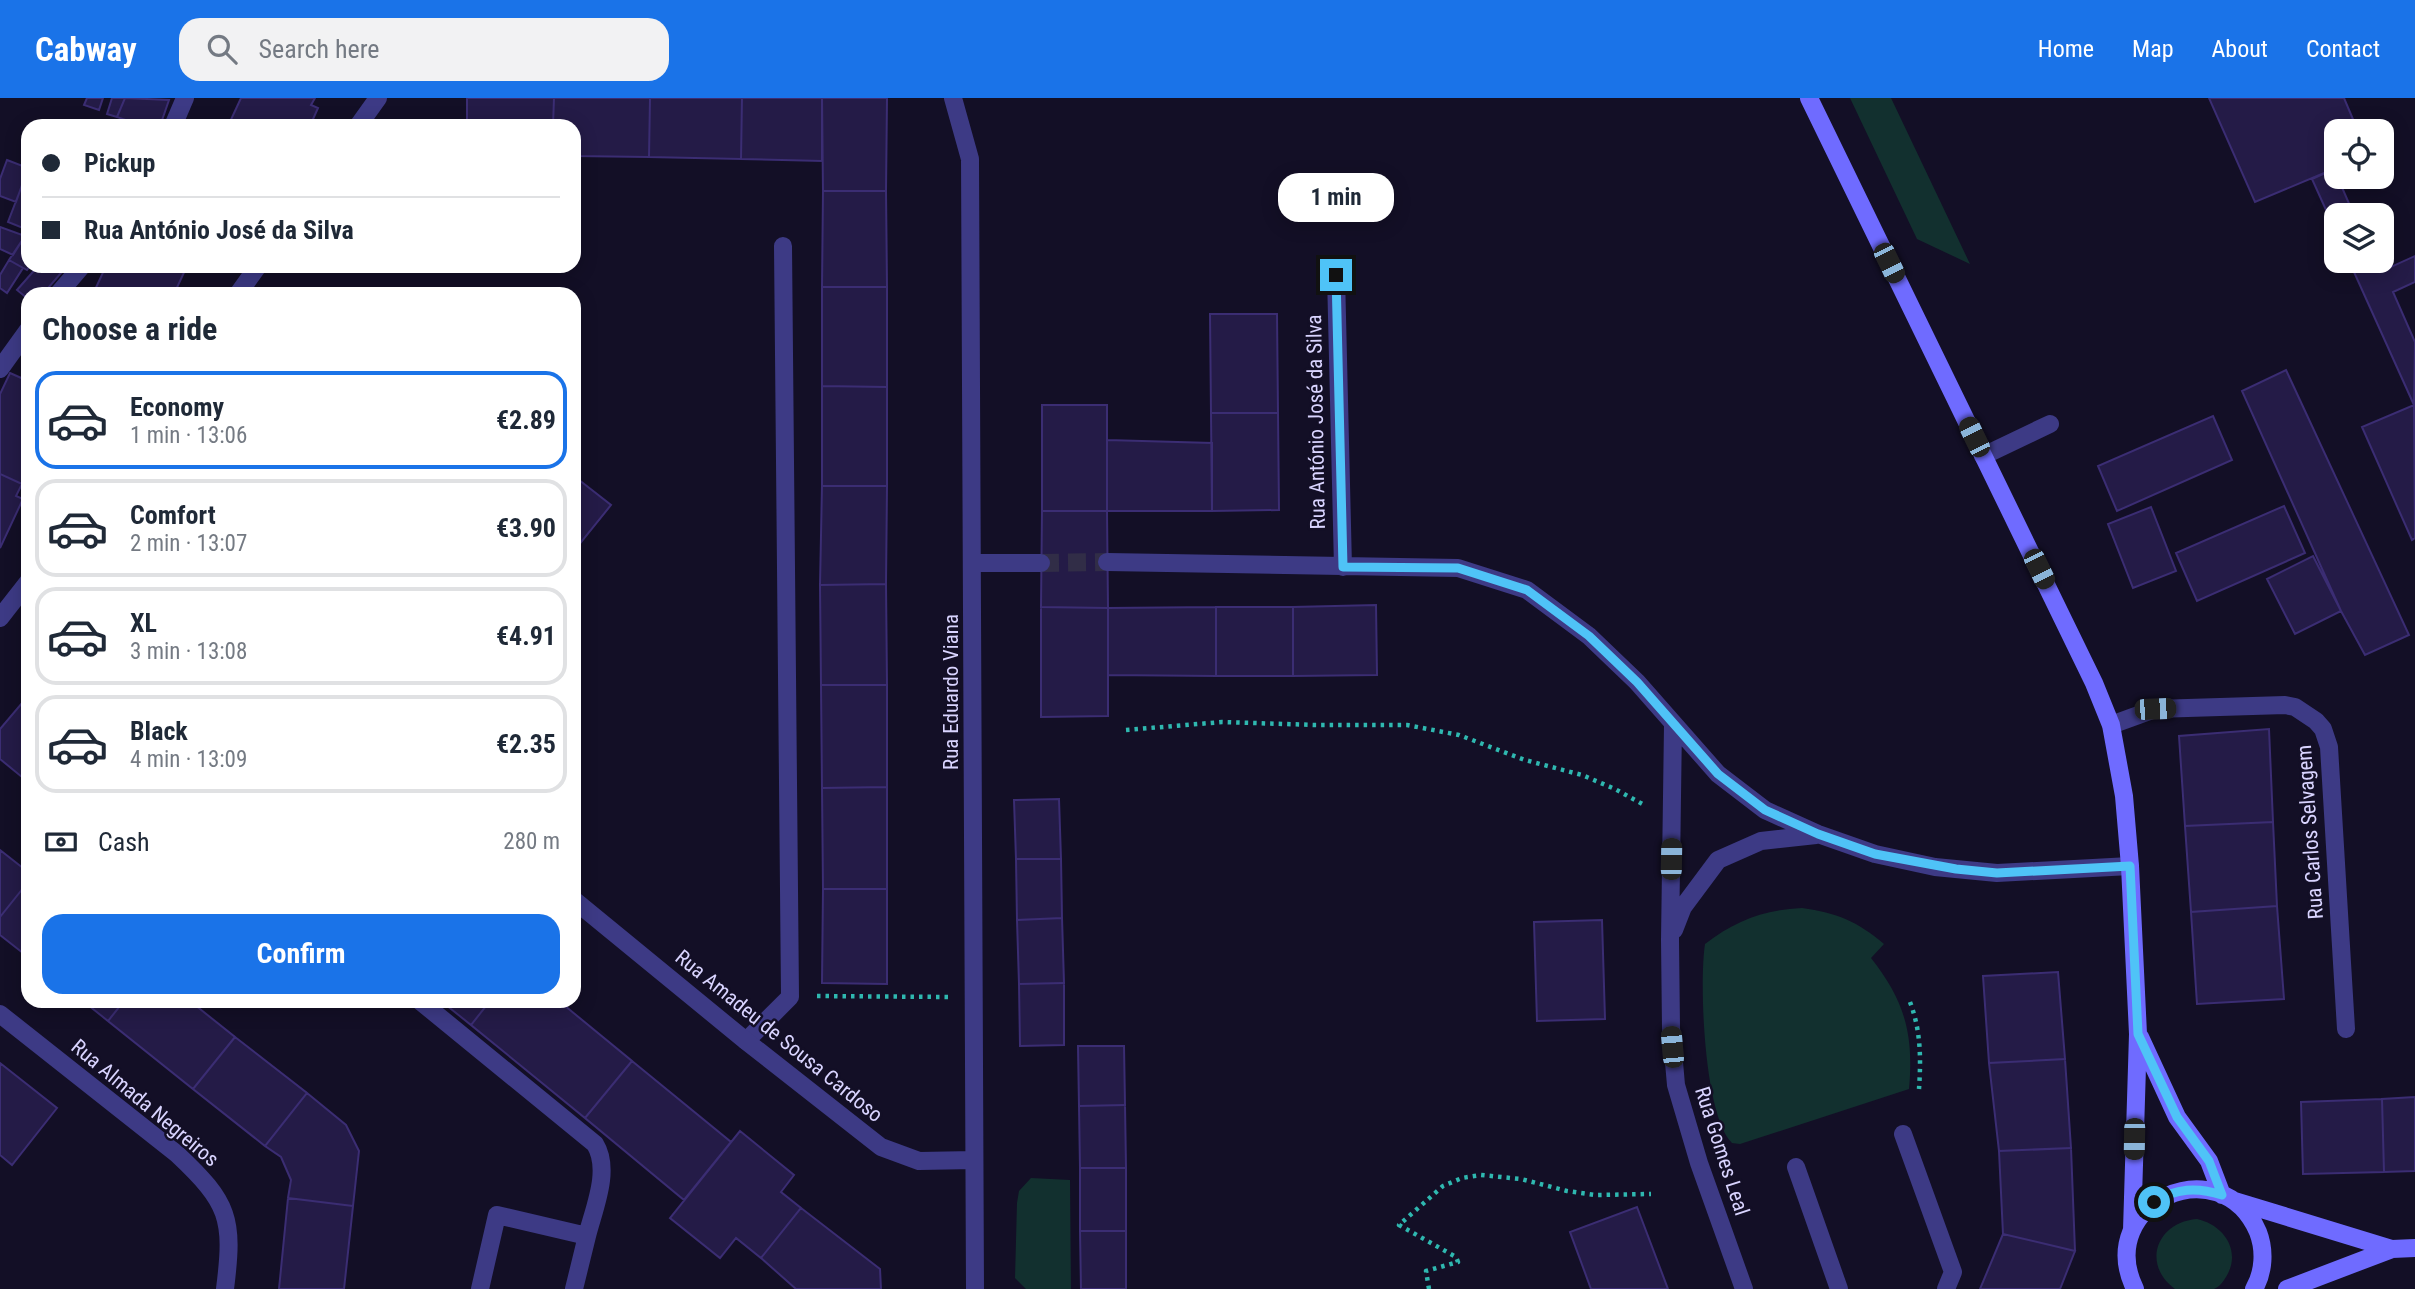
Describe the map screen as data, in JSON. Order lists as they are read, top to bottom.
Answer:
{
  "streets": {
    "street": [
      "Rua António José da Silva",
      "Rua Eduardo Viana",
      "Rua Carlos Selvagem",
      "Rua Amadeu de Sousa Cardoso",
      "Rua Almada Negreiros",
      "Rua Gomes Leal"
    ]
  },
  "crossings": [
    ["Rua Eduardo Viana", "Rua Amadeu de Sousa Cardoso"]
  ],
  "page": {
    "header": "Cabway",
    "search": "Search here",
    "nav": [
      "Home",
      "Map",
      "About",
      "Contact"
    ],
    "banner": ["Pickup", "Rua António José da Silva"],
    "bubble": "1 min",
    "heading": "Choose a ride",
    "list": [
      {
        "name": "Economy",
        "note": "1 min · 13:06",
        "value": "€2.89"
      },
      {
        "name": "Comfort",
        "note": "2 min · 13:07",
        "value": "€3.90"
      },
      {
        "name": "XL",
        "note": "3 min · 13:08",
        "value": "€4.91"
      },
      {
        "name": "Black",
        "note": "4 min · 13:09",
        "value": "€2.35"
      }
    ],
    "pay": ["Cash", "280 m"],
    "buttons": "Confirm"
  }
}
